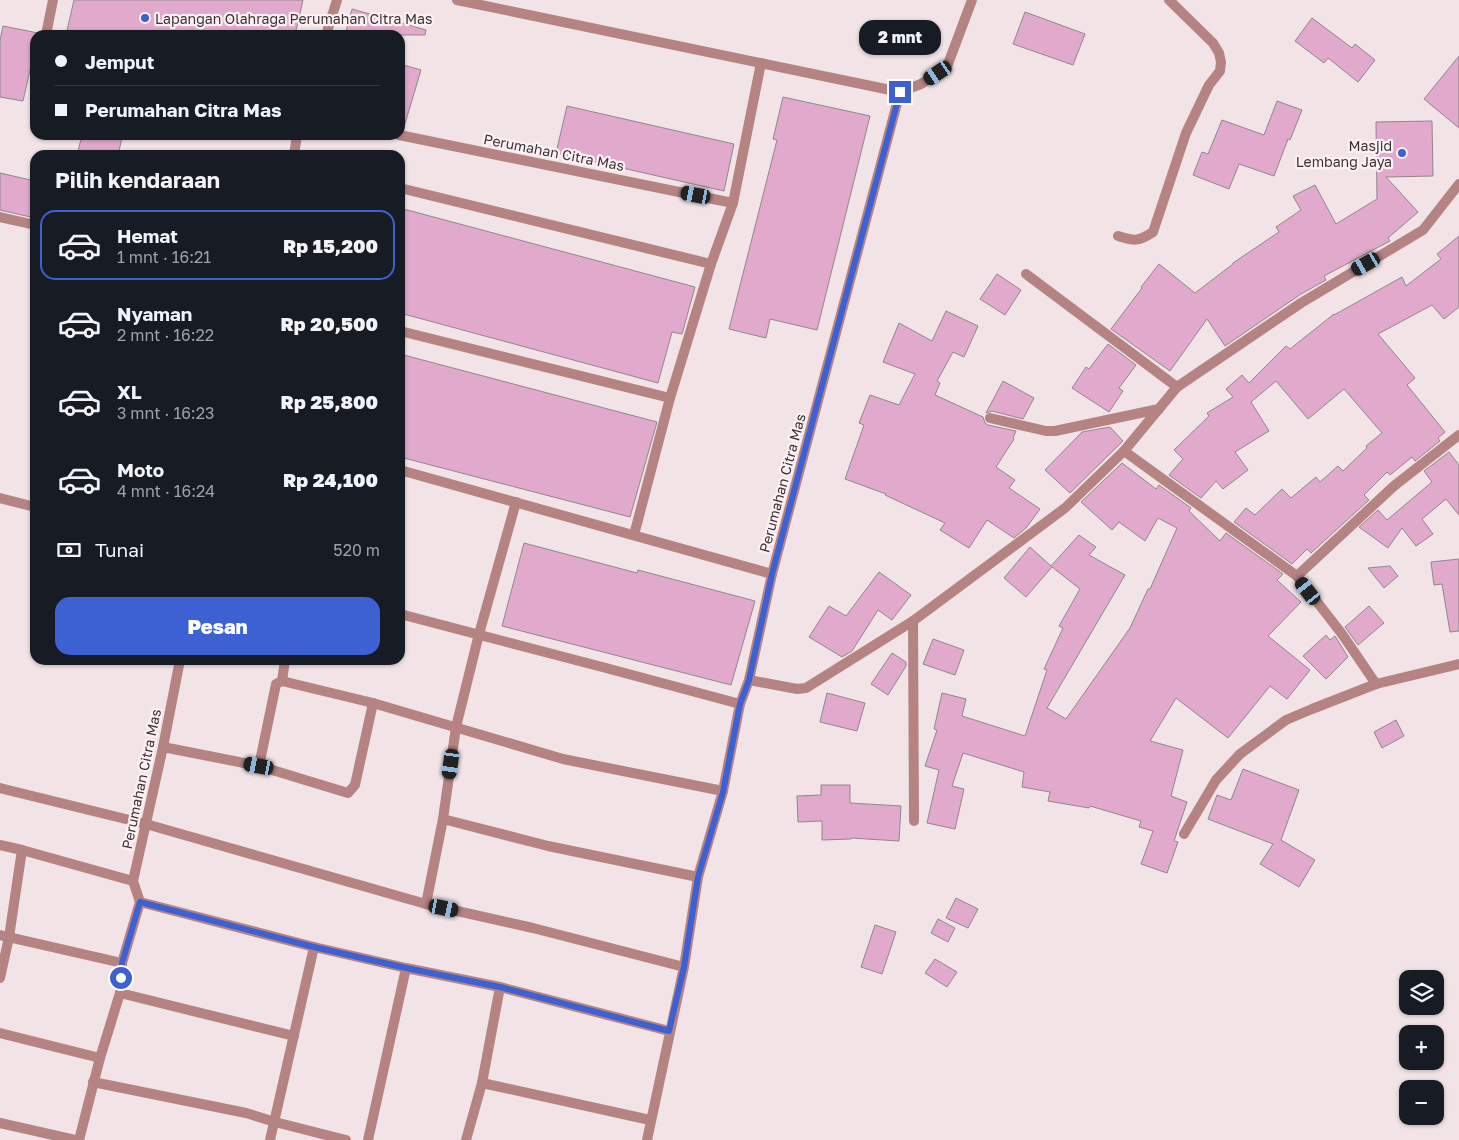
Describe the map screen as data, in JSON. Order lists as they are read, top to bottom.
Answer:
{
  "streets": {
    "street": ["Perumahan Citra Mas"]
  },
  "places": ["Lapangan Olahraga Perumahan Citra Mas", "Masjid Lembang Jaya"],
  "page": {
    "bubble": "2 mnt",
    "banner": ["Jemput", "Perumahan Citra Mas"],
    "heading": "Pilih kendaraan",
    "list": [
      {
        "name": "Hemat",
        "note": "1 mnt · 16:21",
        "value": "Rp 15,200"
      },
      {
        "name": "Nyaman",
        "note": "2 mnt · 16:22",
        "value": "Rp 20,500"
      },
      {
        "name": "XL",
        "note": "3 mnt · 16:23",
        "value": "Rp 25,800"
      },
      {
        "name": "Moto",
        "note": "4 mnt · 16:24",
        "value": "Rp 24,100"
      }
    ],
    "pay": ["Tunai", "520 m"],
    "buttons": "Pesan",
    "map_buttons": ["+", "−"]
  }
}
